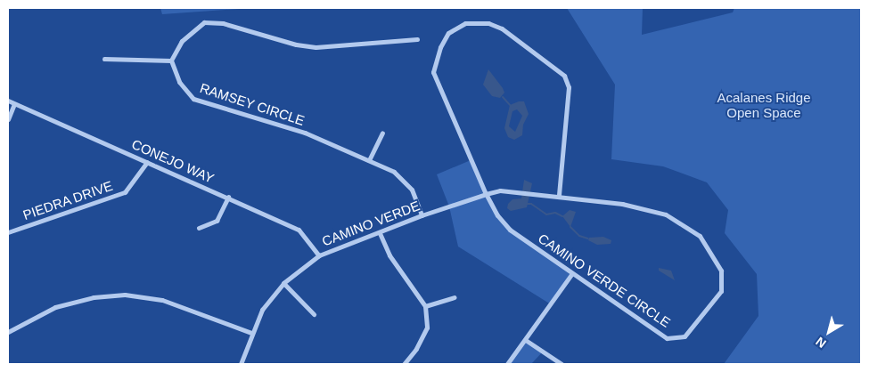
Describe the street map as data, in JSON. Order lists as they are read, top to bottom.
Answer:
{
  "streets": {
    "street": [
      "RAMSEY CIRCLE",
      "CONEJO WAY",
      "PIEDRA DRIVE",
      "CAMINO VERDE",
      "CAMINO VERDE CIRCLE"
    ]
  },
  "crossings": [
    ["RAMSEY CIRCLE", "CAMINO VERDE"],
    ["CONEJO WAY", "PIEDRA DRIVE"],
    ["CONEJO WAY", "CAMINO VERDE"],
    ["CAMINO VERDE", "CAMINO VERDE CIRCLE"]
  ],
  "parks": ["Acalanes Ridge Open Space"],
  "north": "bottom left"
}
